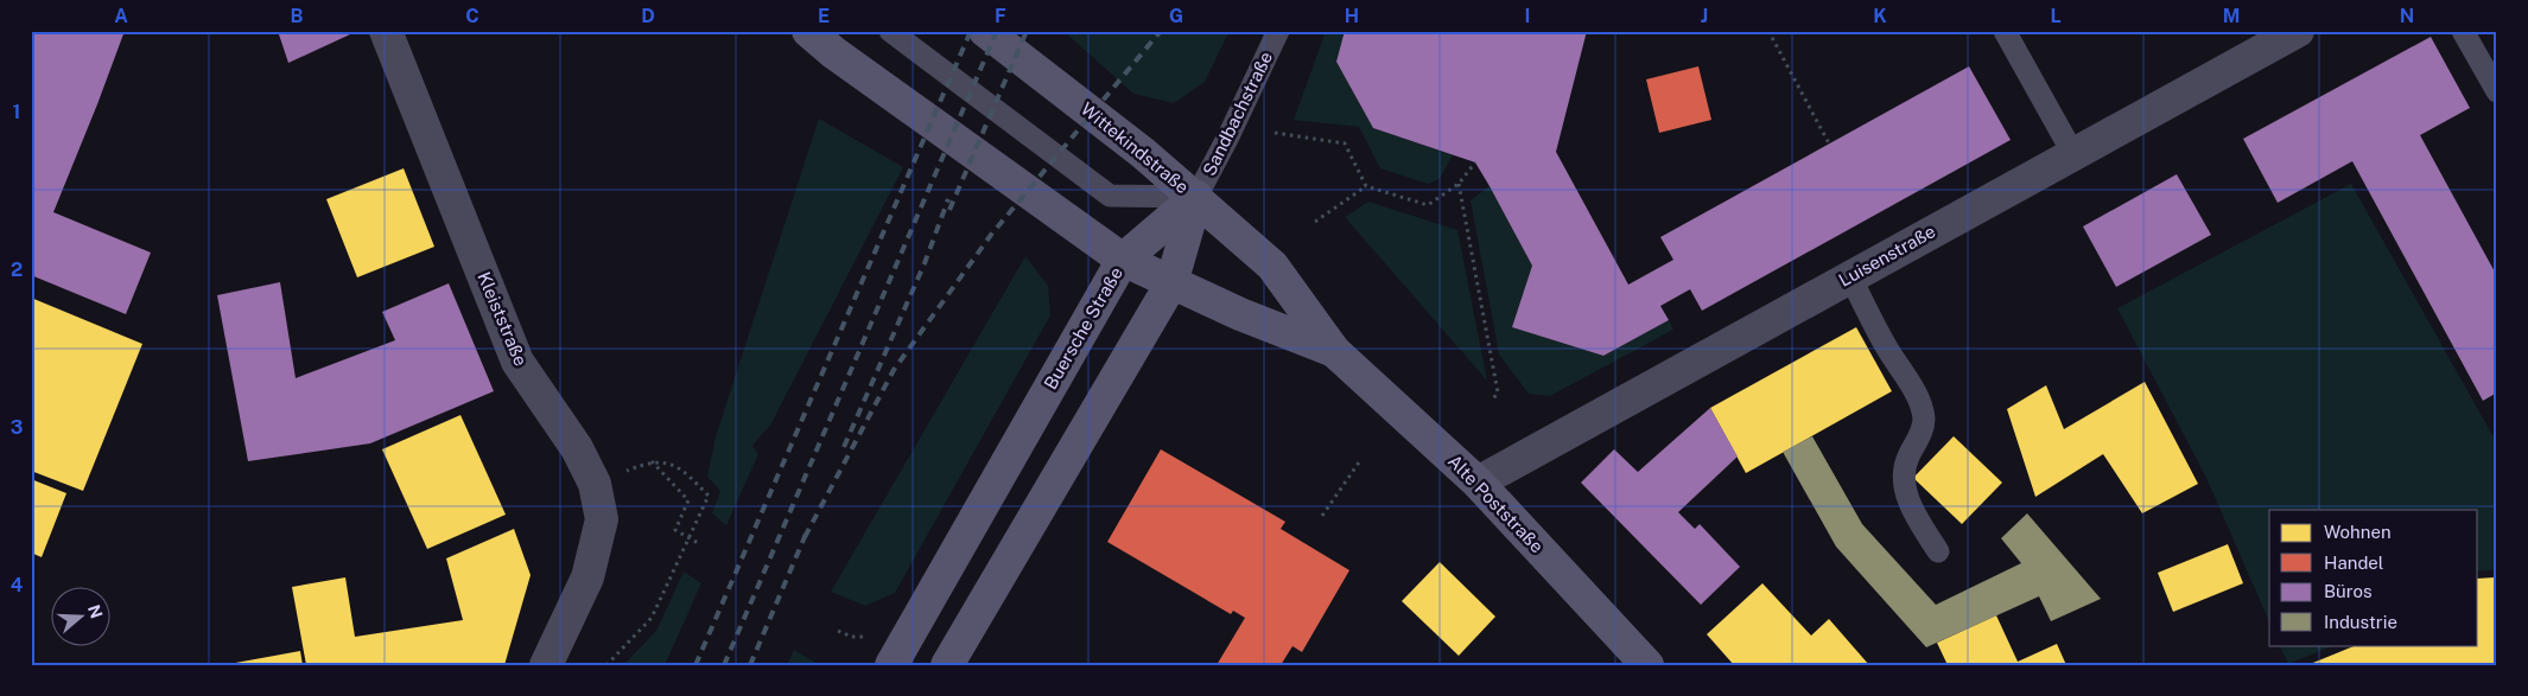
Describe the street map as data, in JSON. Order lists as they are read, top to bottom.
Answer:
{
  "streets": {
    "main road": ["Wittekindstraße", "Buersche Straße", "Alte Poststraße"],
    "street": ["Luisenstraße", "Kleiststraße"],
    "lane": ["Sandbachstraße"]
  },
  "crossings": [
    ["Sandbachstraße", "Wittekindstraße"],
    ["Sandbachstraße", "Buersche Straße"],
    ["Sandbachstraße", "Alte Poststraße"],
    ["Wittekindstraße", "Buersche Straße"],
    ["Wittekindstraße", "Alte Poststraße"],
    ["Luisenstraße", "Alte Poststraße"],
    ["Buersche Straße", "Alte Poststraße"]
  ],
  "legend": [
    "Wohnen",
    "Handel",
    "Büros",
    "Industrie"
  ],
  "north": "right",
  "grid": {
    "columns": [
      "A",
      "B",
      "C",
      "D",
      "E",
      "F",
      "G",
      "H",
      "I",
      "J",
      "K",
      "L",
      "M",
      "N"
    ],
    "rows": [
      "1",
      "2",
      "3",
      "4"
    ]
  }
}
